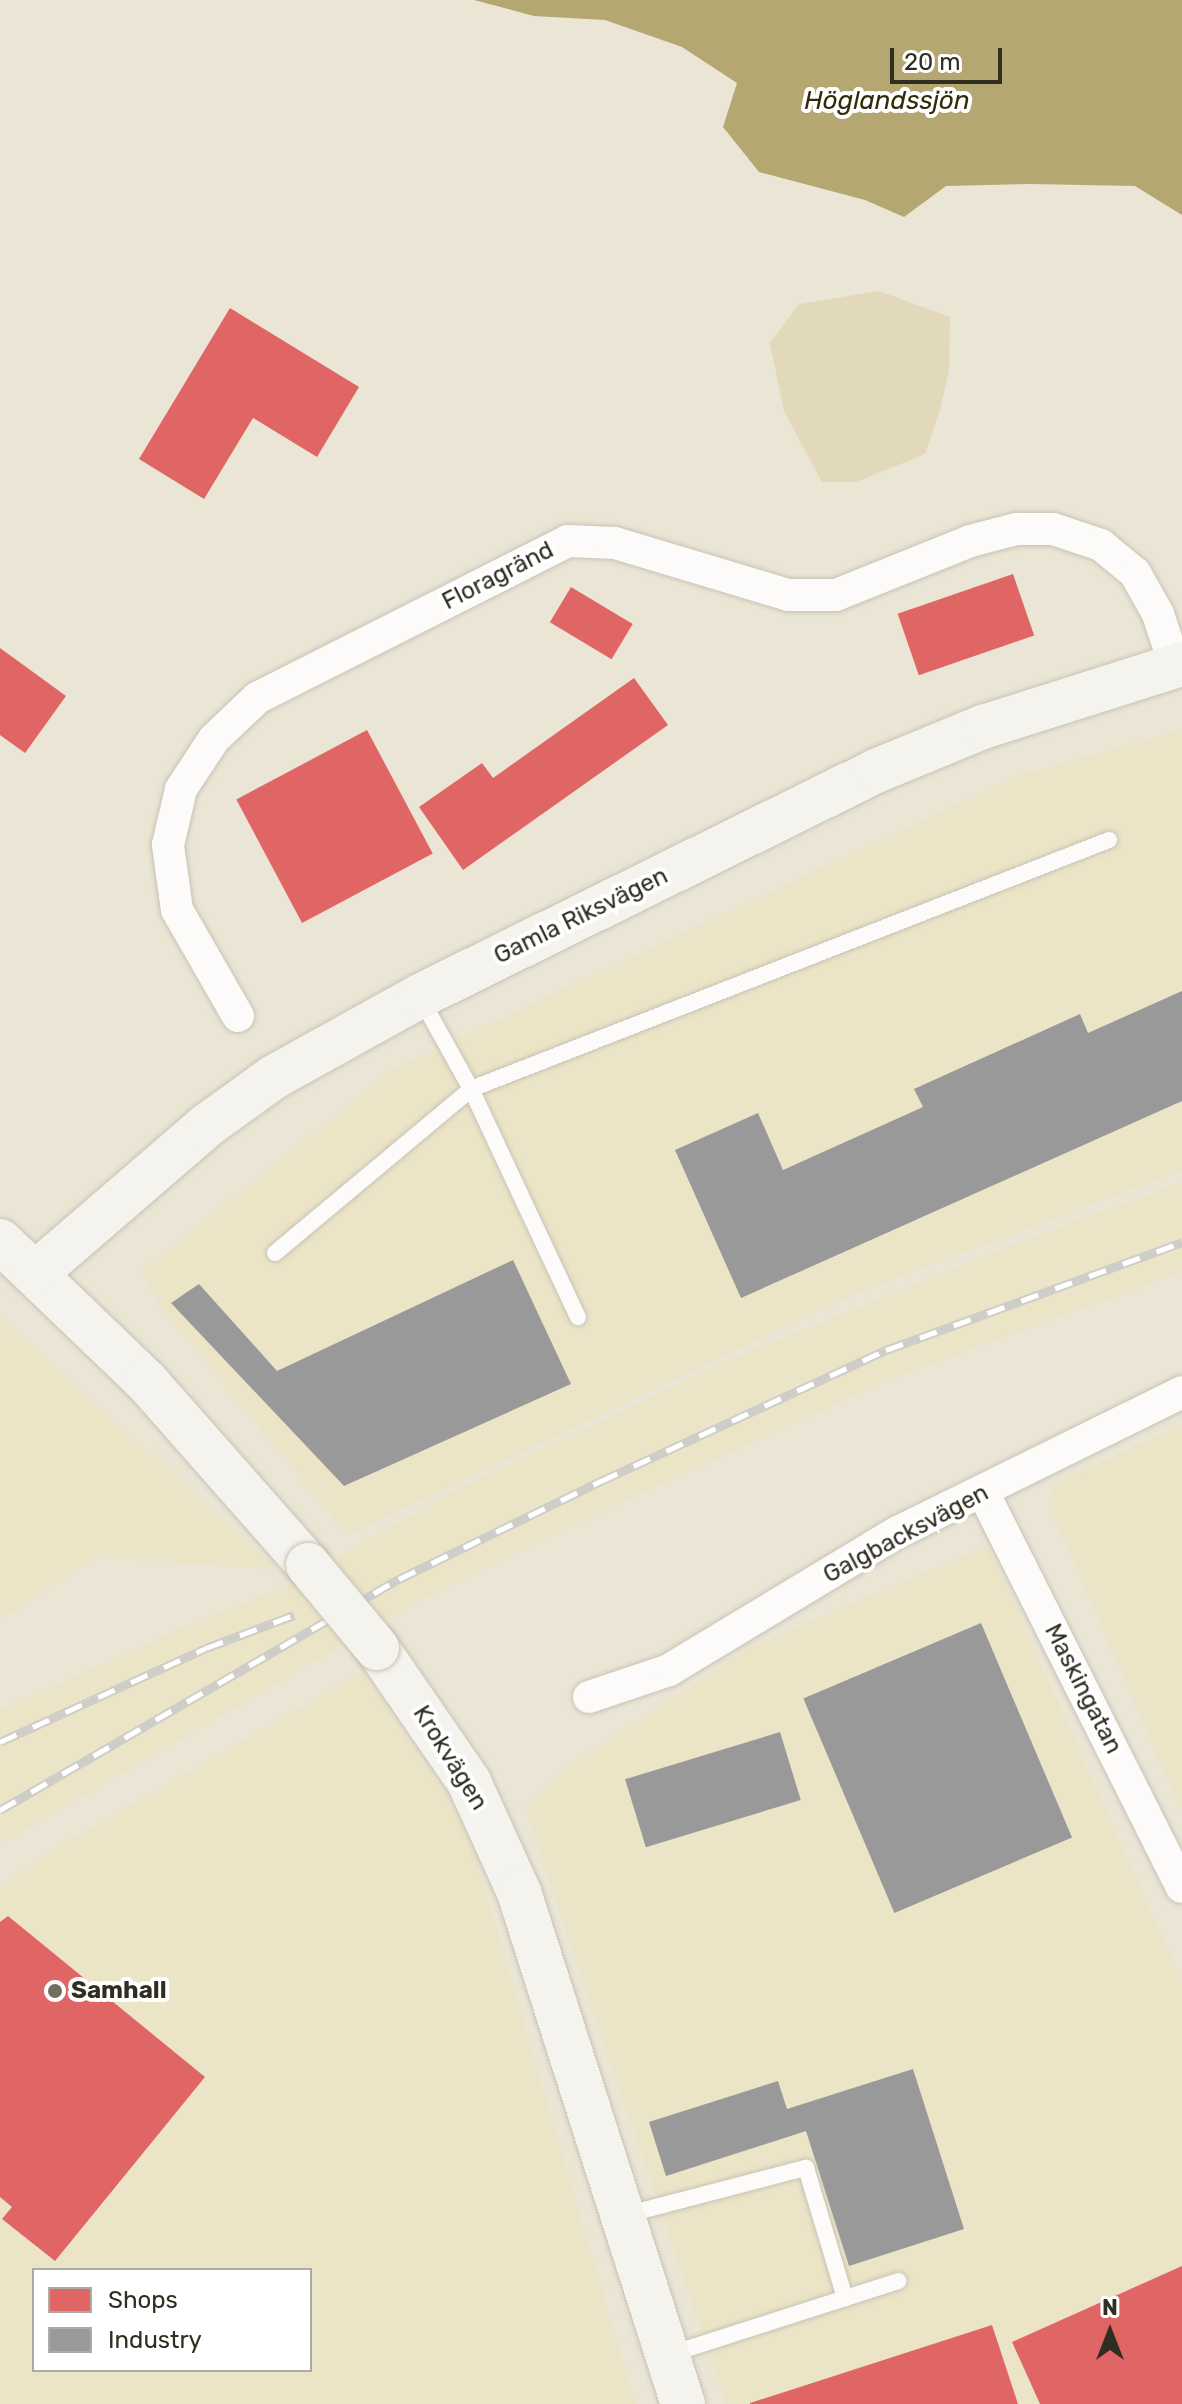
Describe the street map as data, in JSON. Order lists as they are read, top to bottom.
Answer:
{
  "streets": {
    "street": [
      "Floragränd",
      "Gamla Riksvägen",
      "Galgbacksvägen",
      "Maskingatan",
      "Krokvägen"
    ]
  },
  "crossings": [
    ["Floragränd", "Gamla Riksvägen"],
    ["Gamla Riksvägen", "Krokvägen"],
    ["Galgbacksvägen", "Maskingatan"]
  ],
  "water": ["Höglandssjön"],
  "places": ["Samhall"],
  "legend": ["Shops", "Industry"],
  "scale_bar": "20 m",
  "north": "top"
}
